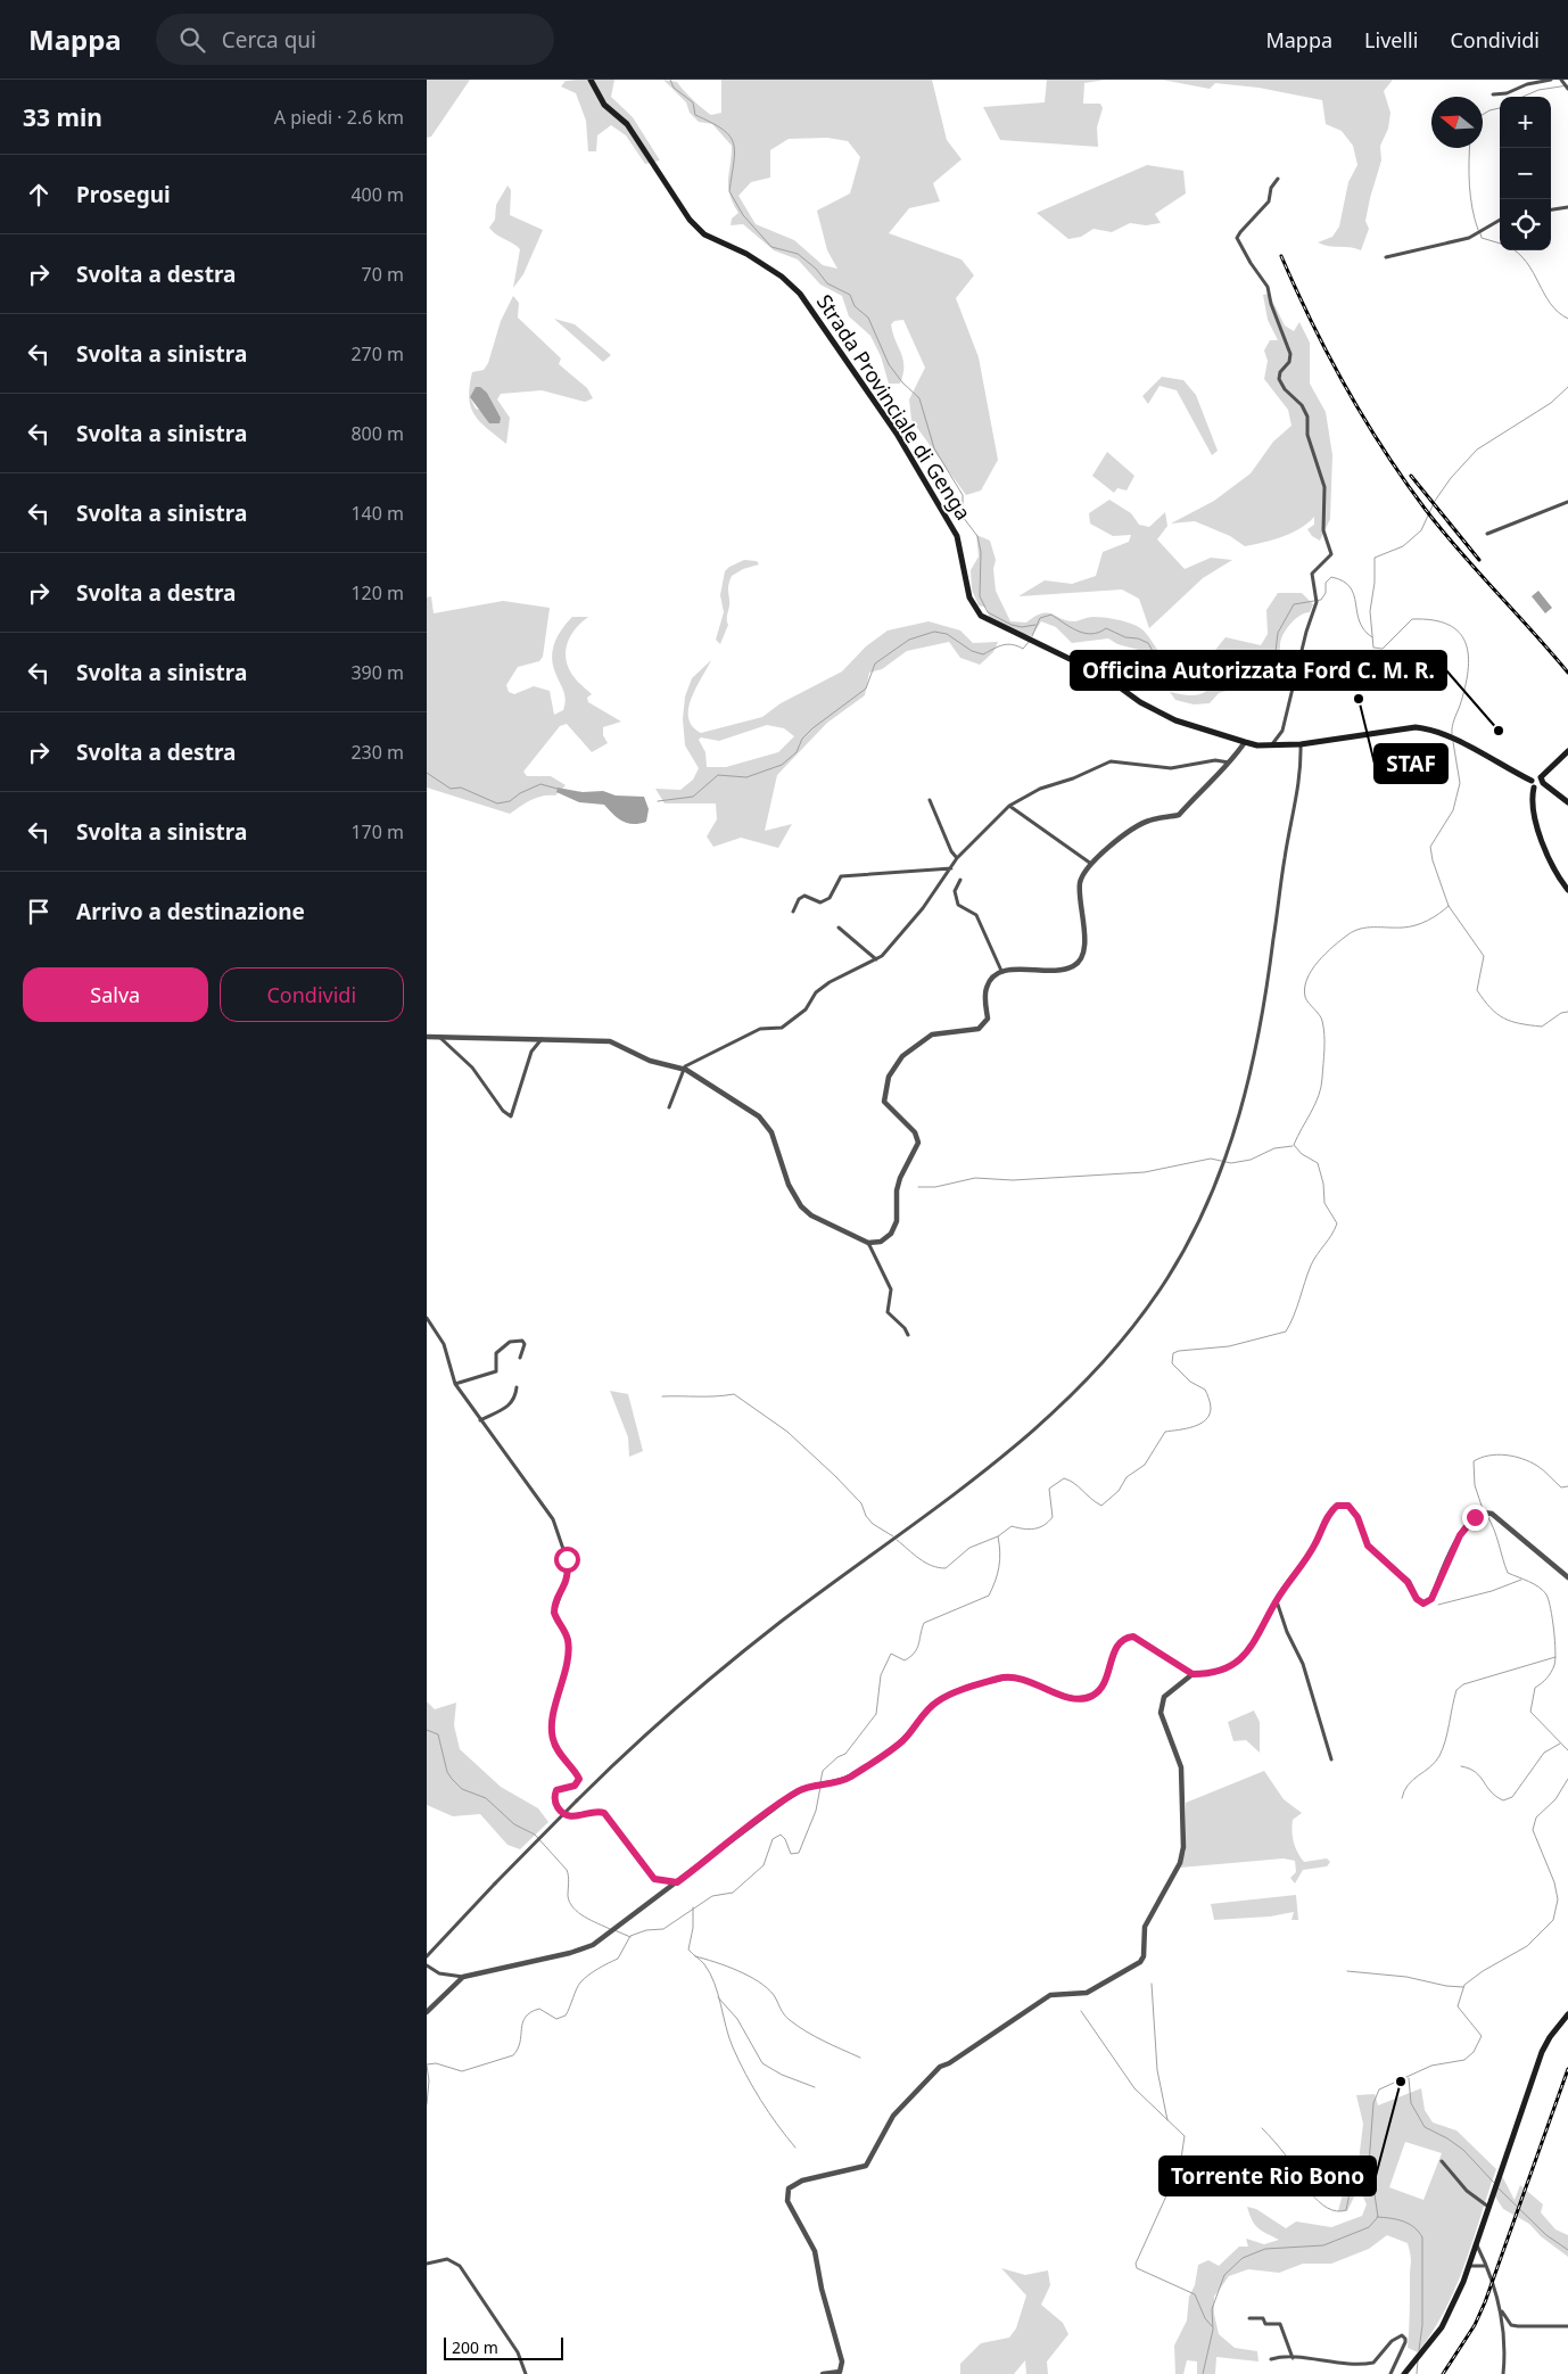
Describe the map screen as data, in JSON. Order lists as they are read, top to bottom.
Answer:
{
  "streets": {
    "main road": ["Strada Provinciale di Genga"]
  },
  "places": ["STAF", "Officina Autorizzata Ford C. M. R.", "Torrente Rio Bono"],
  "scale_bar": "200 m",
  "north": "left",
  "page": {
    "header": "Mappa",
    "search": "Cerca qui",
    "nav": ["Mappa", "Livelli", "Condividi"],
    "heading": ["33 min", "A piedi · 2.6 km"],
    "map_buttons": ["+", "−"],
    "list": [
      ["Prosegui", "400 m"],
      ["Svolta a destra", "70 m"],
      ["Svolta a sinistra", "270 m"],
      ["Svolta a sinistra", "800 m"],
      ["Svolta a sinistra", "140 m"],
      ["Svolta a destra", "120 m"],
      ["Svolta a sinistra", "390 m"],
      ["Svolta a destra", "230 m"],
      ["Svolta a sinistra", "170 m"],
      "Arrivo a destinazione"
    ],
    "buttons": ["Salva", "Condividi"],
    "scale": "200 m"
  }
}
